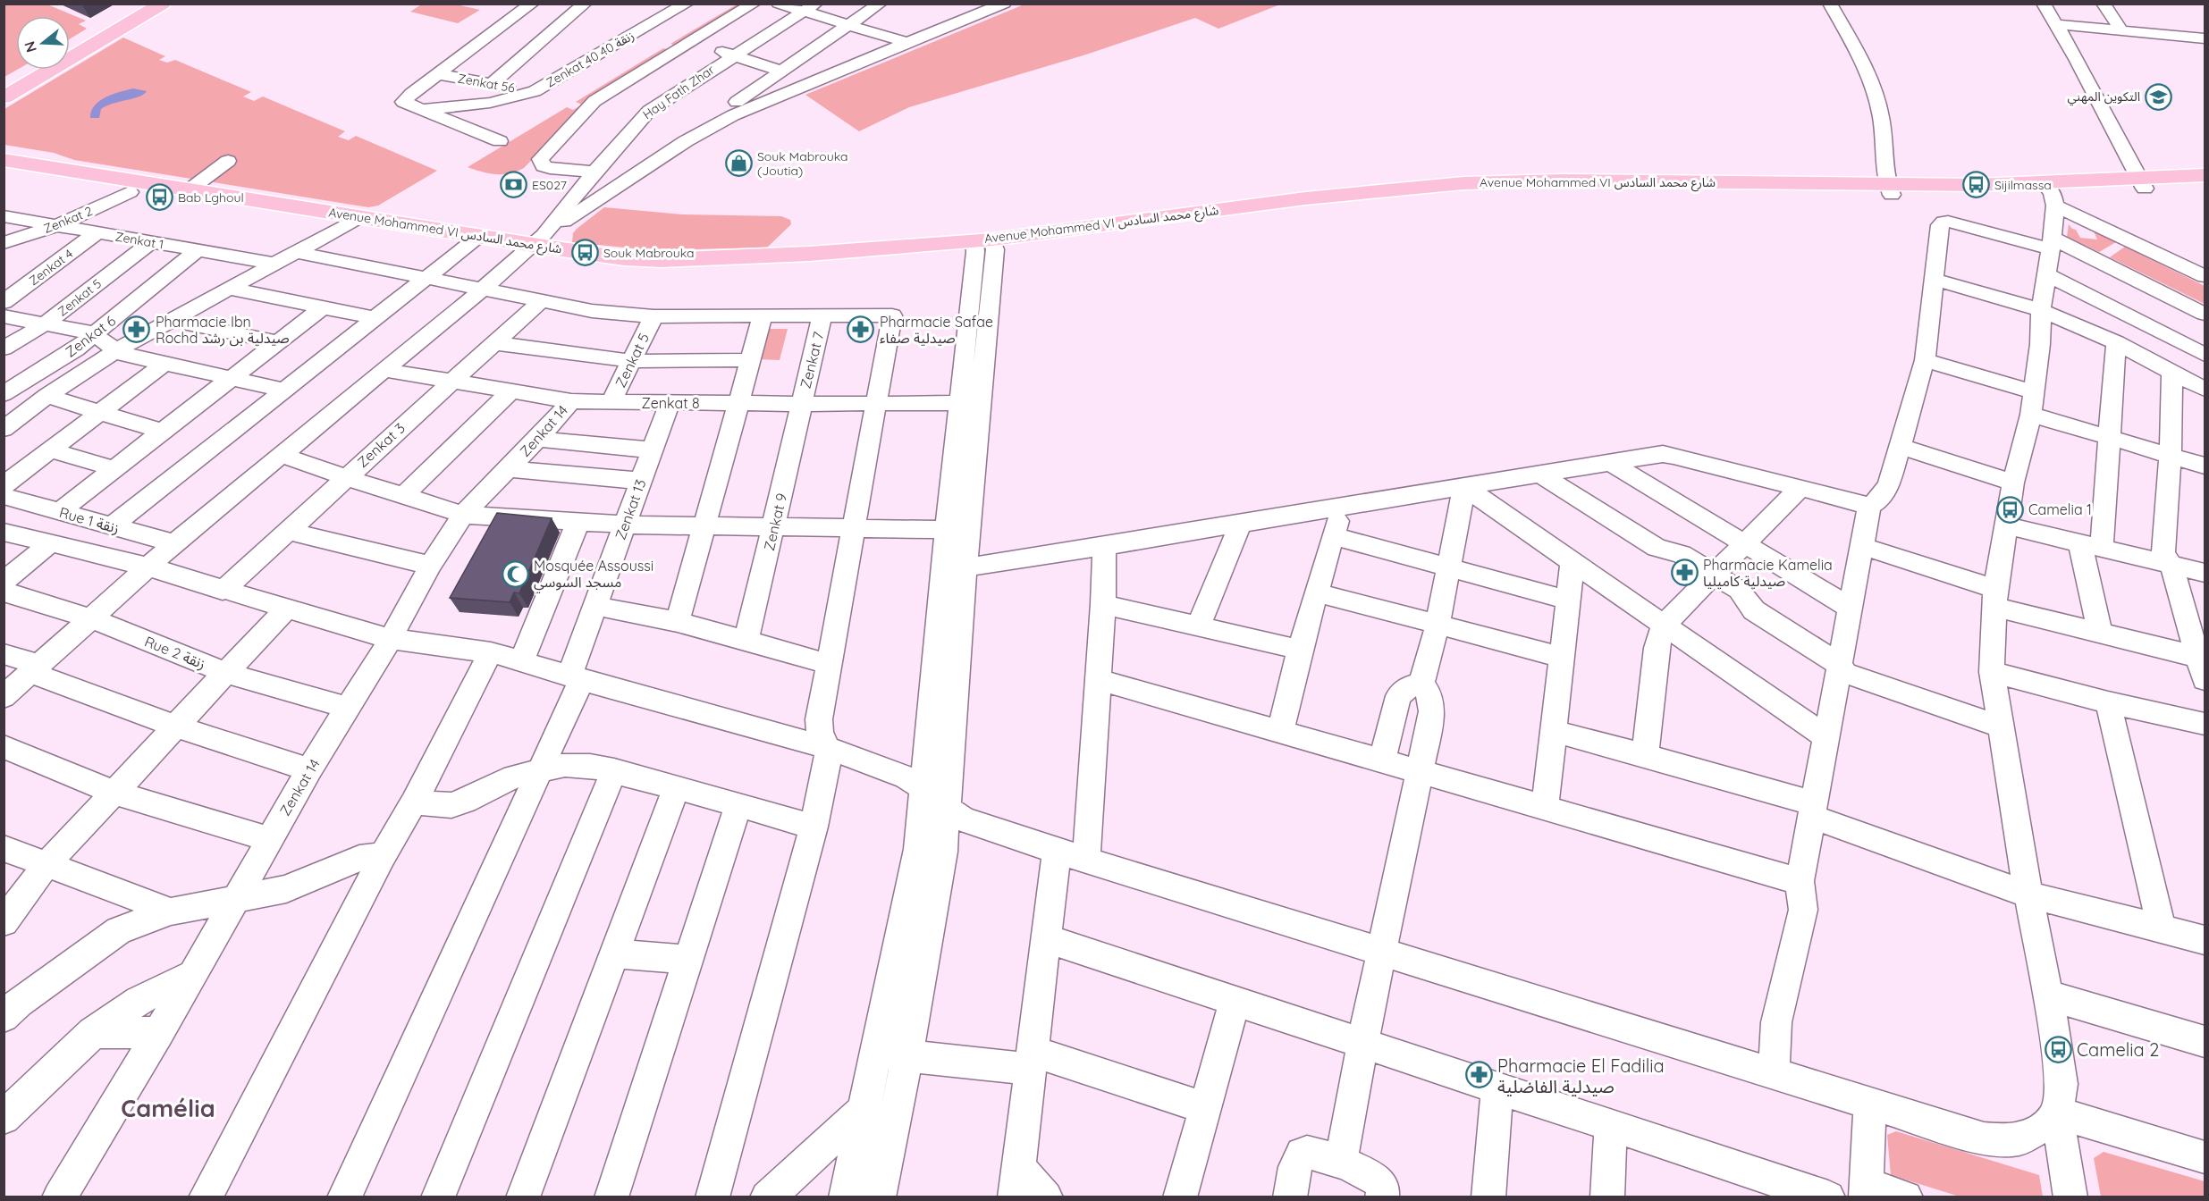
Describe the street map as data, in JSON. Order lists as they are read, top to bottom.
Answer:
{
  "streets": {
    "main road": ["Avenue Mohammed VI شارع محمد السادس"],
    "street": [
      "Zenkat 40 زنقة 40",
      "Zenkat 56",
      "Hay Fath Zhar",
      "Zenkat 2",
      "Zenkat 1",
      "Zenkat 4",
      "Zenkat 5",
      "Zenkat 6",
      "Zenkat 7",
      "Zenkat 8",
      "Zenkat 14",
      "Zenkat 3",
      "Zenkat 13",
      "Rue 1 زنقة",
      "Zenkat 9",
      "Rue 2 زنقة"
    ]
  },
  "crossings": [
    ["Zenkat 40 زنقة 40", "Zenkat 56"],
    ["Hay Fath Zhar", "Avenue Mohammed VI شارع محمد السادس"],
    ["Avenue Mohammed VI شارع محمد السادس", "Zenkat 2"],
    ["Zenkat 2", "Zenkat 1"],
    ["Zenkat 1", "Zenkat 4"],
    ["Zenkat 1", "Zenkat 5"],
    ["Zenkat 1", "Zenkat 6"],
    ["Zenkat 5", "Zenkat 8"],
    ["Zenkat 7", "Zenkat 8"],
    ["Zenkat 7", "Zenkat 9"],
    ["Zenkat 8", "Zenkat 14"],
    ["Zenkat 8", "Zenkat 3"],
    ["Zenkat 8", "Zenkat 13"],
    ["Zenkat 8", "Zenkat 9"],
    ["Zenkat 14", "Rue 2 زنقة"]
  ],
  "districts": ["Camélia"],
  "places": {
    "school or university": ["التكوين المهني"],
    "shop": ["Souk Mabrouka (Joutia)"],
    "bank": ["ES027"],
    "bus stop": [
      "Sijilmassa",
      "Bab Lghoul",
      "Souk Mabrouka",
      "Camelia 1",
      "Camelia 2"
    ],
    "pharmacy": [
      "Pharmacie Ibn Rochd صيدلية بن رشد",
      "Pharmacie Safae صيدلية صفاء",
      "Pharmacie Kamelia صيدلية كاميليا",
      "Pharmacie El Fadilia صيدلية الفاضلية"
    ],
    "mosque": ["Mosquée Assoussi مسجد السوسي"]
  },
  "north": "left"
}
